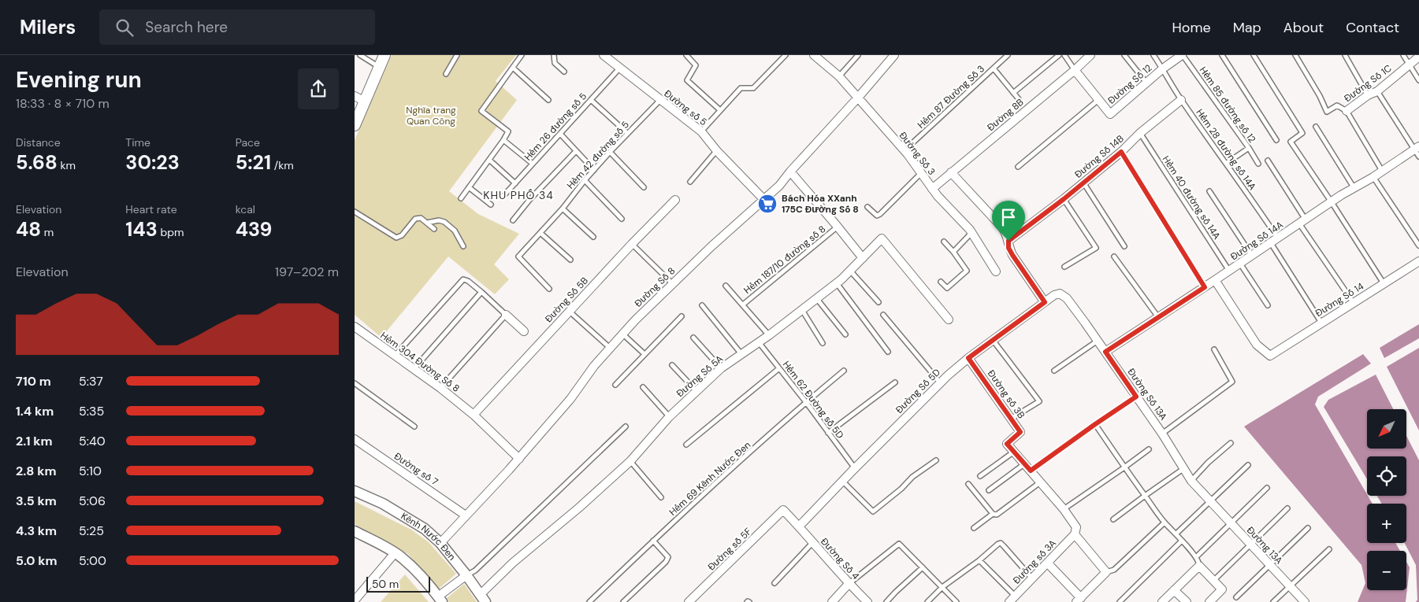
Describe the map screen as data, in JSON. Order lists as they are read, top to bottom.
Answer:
{
  "streets": {
    "street": [
      "Đường Số 1C",
      "Đường Số 12",
      "Đường số 5",
      "Đường 8B",
      "Đường Số 3",
      "Đường Số 14B",
      "Đường Số 14A",
      "Đường Số 8",
      "Đường Số 5B",
      "Đường Số 14",
      "Hẻm 304 Đường Số 8",
      "Đường Số 5A",
      "Đường Số 5D",
      "Đường số 3B",
      "Đường Số 13A",
      "Đường số 7",
      "Kênh Nước Đen",
      "Đường 13A",
      "Đường số 5F",
      "Đường Số 4",
      "Đường số 3A"
    ],
    "lane": [
      "Hẻm 87 Đường Số 3",
      "Hẻm 85 đường số 12",
      "Hẻm 26 đường số 5",
      "Hẻm 28 đường số 14A",
      "Hẻm 42 đường số 5",
      "Hẻm 40 đường số 14A",
      "Hẻm 187/10 đường số 8",
      "Hẻm 62 Đường số 5D",
      "Hẻm 69 Kênh Nước Đen"
    ]
  },
  "crossings": [
    ["Đường Số 12", "Hẻm 85 đường số 12"],
    ["Đường Số 12", "Đường 8B"],
    ["Đường Số 12", "Hẻm 28 đường số 14A"],
    ["Hẻm 87 Đường Số 3", "Đường Số 3"],
    ["Đường số 5", "Hẻm 26 đường số 5"],
    ["Đường số 5", "Hẻm 42 đường số 5"],
    ["Đường số 5", "Đường Số 8"],
    ["Đường 8B", "Đường Số 3"],
    ["Hẻm 28 đường số 14A", "Đường Số 14B"],
    ["Hẻm 28 đường số 14A", "Đường Số 14A"],
    ["Hẻm 28 đường số 14A", "Đường Số 14"],
    ["Đường Số 3", "Đường Số 8"],
    ["Đường Số 14B", "Hẻm 40 đường số 14A"],
    ["Hẻm 40 đường số 14A", "Đường Số 14A"],
    ["Đường Số 14A", "Đường Số 14"],
    ["Đường Số 14A", "Đường Số 13A"],
    ["Đường Số 8", "Đường số 7"],
    ["Đường Số 8", "Kênh Nước Đen"],
    ["Đường Số 5B", "Hẻm 304 Đường Số 8"],
    ["Đường Số 5A", "Hẻm 62 Đường số 5D"],
    ["Đường Số 5A", "Kênh Nước Đen"],
    ["Đường Số 5D", "Đường số 3B"],
    ["Đường Số 5D", "Đường Số 13A"],
    ["Đường Số 5D", "Hẻm 62 Đường số 5D"],
    ["Đường Số 5D", "Đường số 5F"],
    ["Đường Số 5D", "Đường Số 4"],
    ["Đường Số 13A", "Đường 13A"],
    ["Hẻm 62 Đường số 5D", "Hẻm 69 Kênh Nước Đen"],
    ["Đường số 5F", "Đường Số 4"]
  ],
  "districts": ["KHU PHỐ 34"],
  "parks": ["Nghĩa trang Quan Công"],
  "places": {
    "supermarket": ["Bách Hóa XXanh 175C Đường Số 8"]
  },
  "scale_bar": "50 m",
  "north": "bottom left",
  "page": {
    "header": "Milers",
    "search": "Search here",
    "nav": [
      "Home",
      "Map",
      "About",
      "Contact"
    ],
    "heading": ["Evening run", "18:33 · 8 × 710 m"],
    "stats": [
      ["Distance", "5.68 km"],
      ["Time", "30:23"],
      ["Pace", "5:21 /km"],
      ["Elevation", "48 m"],
      ["Heart rate", "143 bpm"],
      ["kcal", "439"]
    ],
    "chart": ["Elevation", "197–202 m"],
    "list": [
      {
        "name": "710 m",
        "note": "5:37"
      },
      {
        "name": "1.4 km",
        "note": "5:35"
      },
      {
        "name": "2.1 km",
        "note": "5:40"
      },
      {
        "name": "2.8 km",
        "note": "5:10"
      },
      {
        "name": "3.5 km",
        "note": "5:06"
      },
      {
        "name": "4.3 km",
        "note": "5:25"
      },
      {
        "name": "5.0 km",
        "note": "5:00"
      }
    ],
    "map_buttons": ["+", "−"],
    "scale": "50 m"
  }
}
